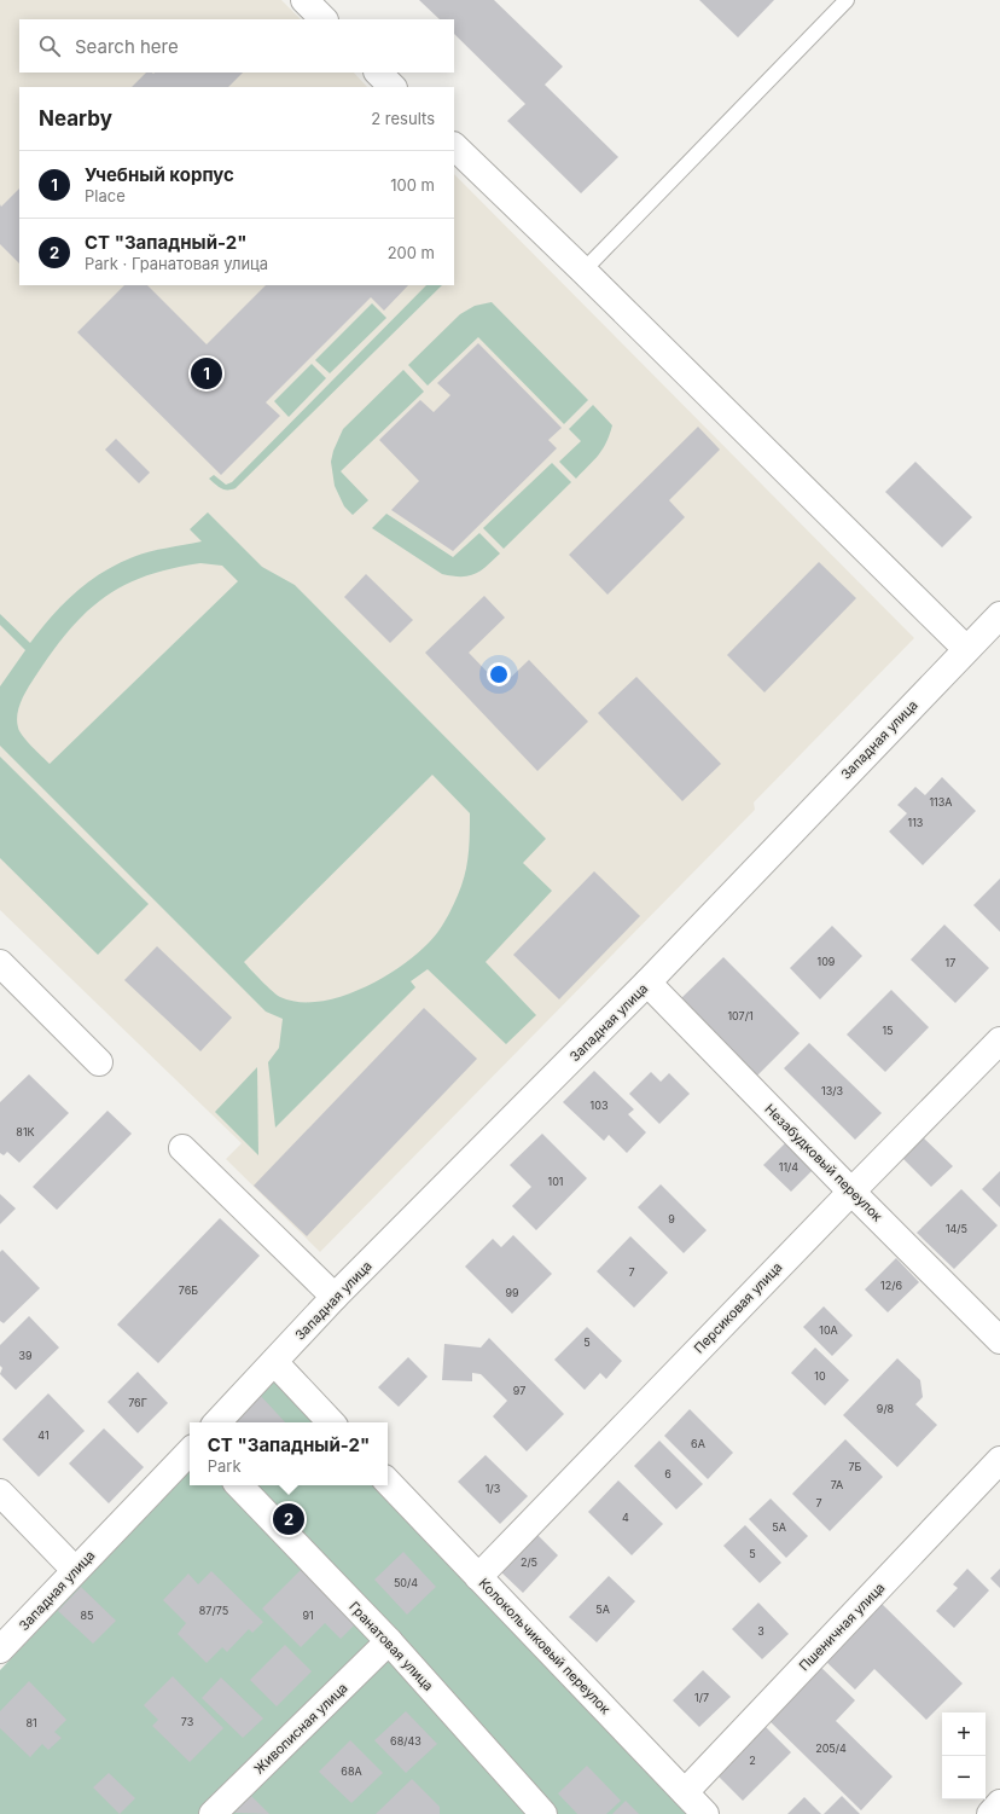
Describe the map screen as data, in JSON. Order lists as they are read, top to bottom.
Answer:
{
  "streets": {
    "street": [
      "Западная улица",
      "Незабудковый переулок",
      "Персиковая улица",
      "Пшеничная улица",
      "Гранатовая улица",
      "Колокольчиковый переулок",
      "Живописная улица"
    ]
  },
  "crossings": [
    ["Западная улица", "Незабудковый переулок"],
    ["Незабудковый переулок", "Персиковая улица"],
    ["Персиковая улица", "Колокольчиковый переулок"],
    ["Пшеничная улица", "Колокольчиковый переулок"],
    ["Гранатовая улица", "Живописная улица"]
  ],
  "house_numbers": [
    "113А",
    "113",
    "109",
    "17",
    "107/1",
    "15",
    "13/3",
    "103",
    "81К",
    "11/4",
    "101",
    "9",
    "14/5",
    "7",
    "12/6",
    "76Б",
    "99",
    "10А",
    "5",
    "39",
    "10",
    "97",
    "76Г",
    "9/8",
    "41",
    "6А",
    "7Б",
    "6",
    "7А",
    "1/3",
    "7",
    "4",
    "5А",
    "5",
    "2/5",
    "50/4",
    "5А",
    "87/75",
    "85",
    "91",
    "3",
    "1/7",
    "73",
    "81",
    "68/43",
    "205/4",
    "2",
    "68А"
  ],
  "page": {
    "search": "Search here",
    "heading": ["Nearby", "2 results"],
    "list": [
      {
        "mark": "1",
        "name": "Учебный корпус",
        "note": "Place",
        "value": "100 m"
      },
      {
        "mark": "2",
        "name": "СТ \"Западный-2\"",
        "note": "Park · Гранатовая улица",
        "value": "200 m"
      }
    ],
    "pins": ["1", "2"],
    "popup": ["СТ \"Западный-2\"", "Park"],
    "map_buttons": ["+", "−"]
  }
}
